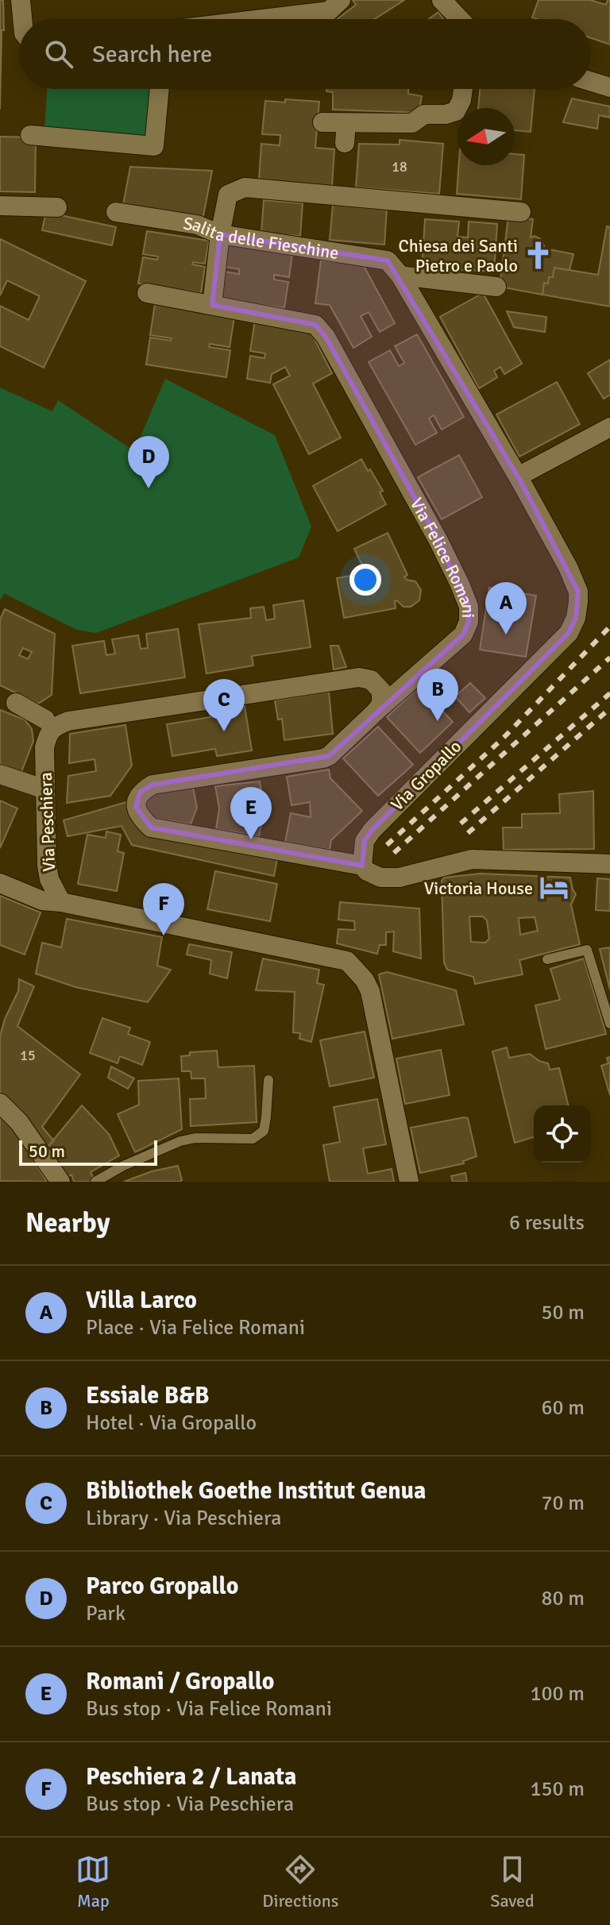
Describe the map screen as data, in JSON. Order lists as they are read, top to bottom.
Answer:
{
  "streets": {
    "street": [
      "Salita delle Fieschine",
      "Via Felice Romani",
      "Via Gropallo",
      "Via Peschiera"
    ]
  },
  "crossings": [
    ["Salita delle Fieschine", "Via Gropallo"],
    ["Via Felice Romani", "Via Gropallo"],
    ["Via Felice Romani", "Via Peschiera"]
  ],
  "places": {
    "church": ["Chiesa dei Santi Pietro e Paolo"],
    "hotel": ["Victoria House"]
  },
  "house_numbers": ["18", "15"],
  "scale_bar": "50 m",
  "north": "left",
  "page": {
    "search": "Search here",
    "pins": [
      "D",
      "A",
      "B",
      "C",
      "E",
      "F"
    ],
    "scale": "50 m",
    "heading": ["Nearby", "6 results"],
    "list": [
      {
        "mark": "A",
        "name": "Villa Larco",
        "note": "Place · Via Felice Romani",
        "value": "50 m"
      },
      {
        "mark": "B",
        "name": "Essiale B&B",
        "note": "Hotel · Via Gropallo",
        "value": "60 m"
      },
      {
        "mark": "C",
        "name": "Bibliothek Goethe Institut Genua",
        "note": "Library · Via Peschiera",
        "value": "70 m"
      },
      {
        "mark": "D",
        "name": "Parco Gropallo",
        "note": "Park",
        "value": "80 m"
      },
      {
        "mark": "E",
        "name": "Romani / Gropallo",
        "note": "Bus stop · Via Felice Romani",
        "value": "100 m"
      },
      {
        "mark": "F",
        "name": "Peschiera 2 / Lanata",
        "note": "Bus stop · Via Peschiera",
        "value": "150 m"
      }
    ],
    "nav": ["Map", "Directions", "Saved"]
  }
}
